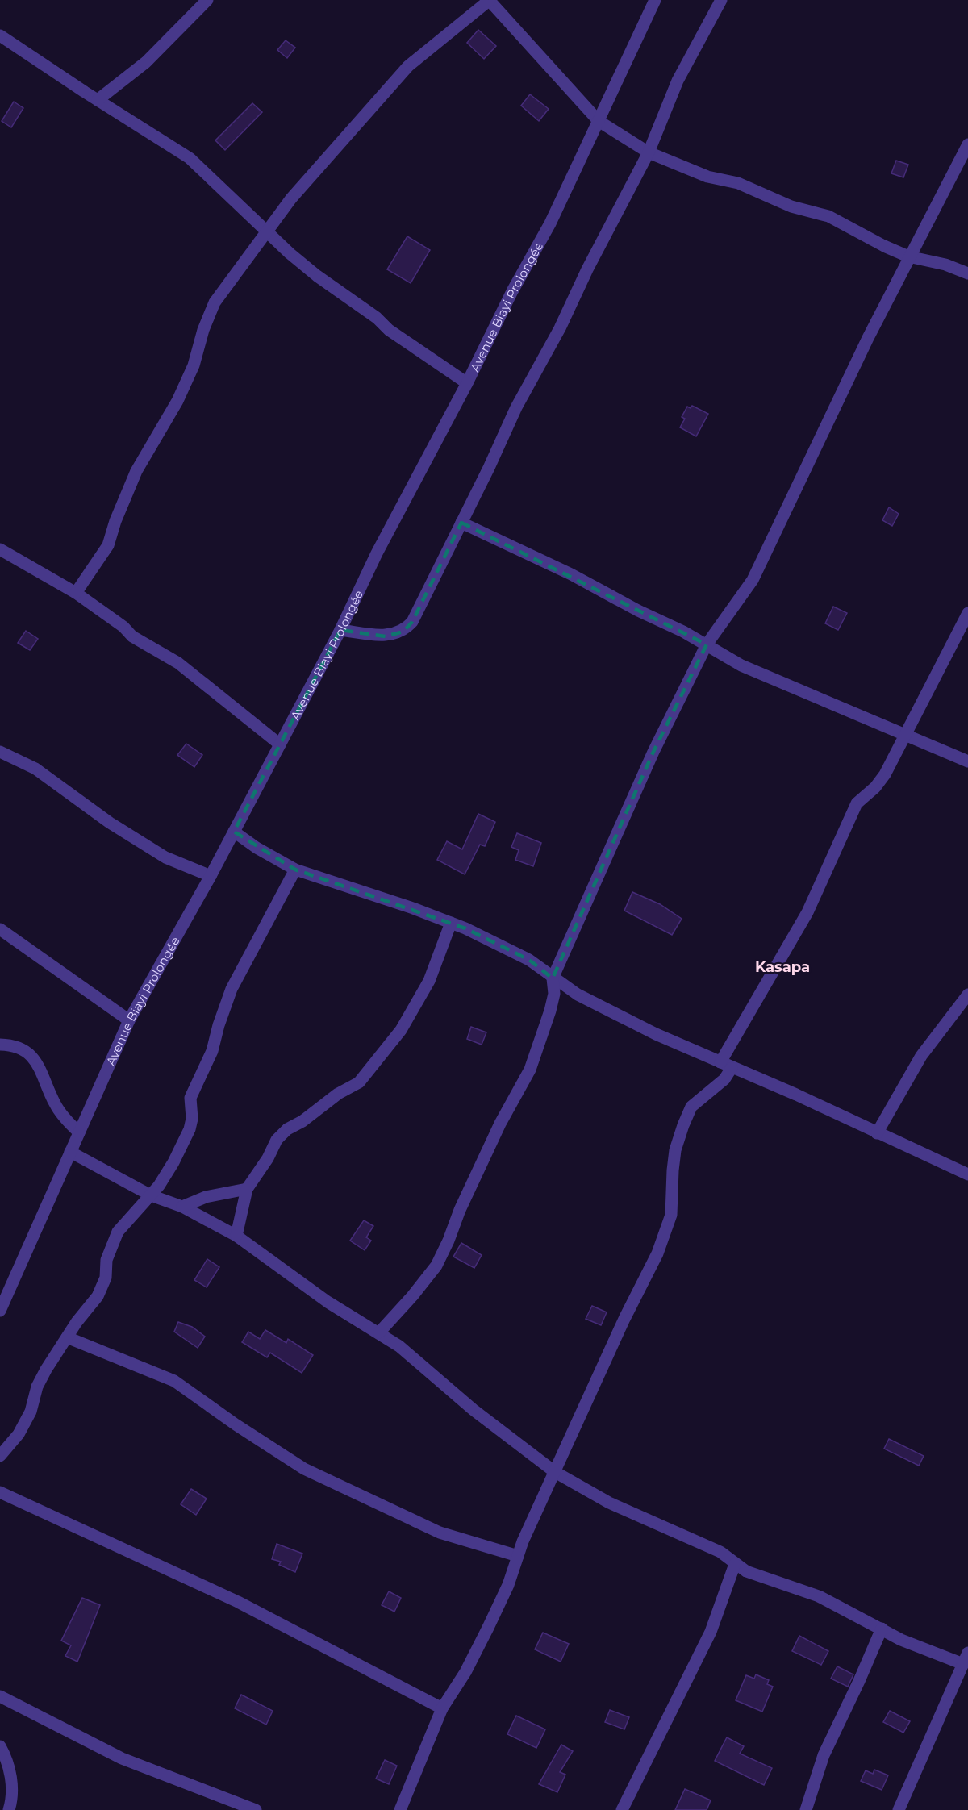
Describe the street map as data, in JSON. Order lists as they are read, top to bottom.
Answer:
{
  "streets": {
    "street": ["Avenue Biayi Prolongée"]
  },
  "districts": ["Kasapa"]
}
